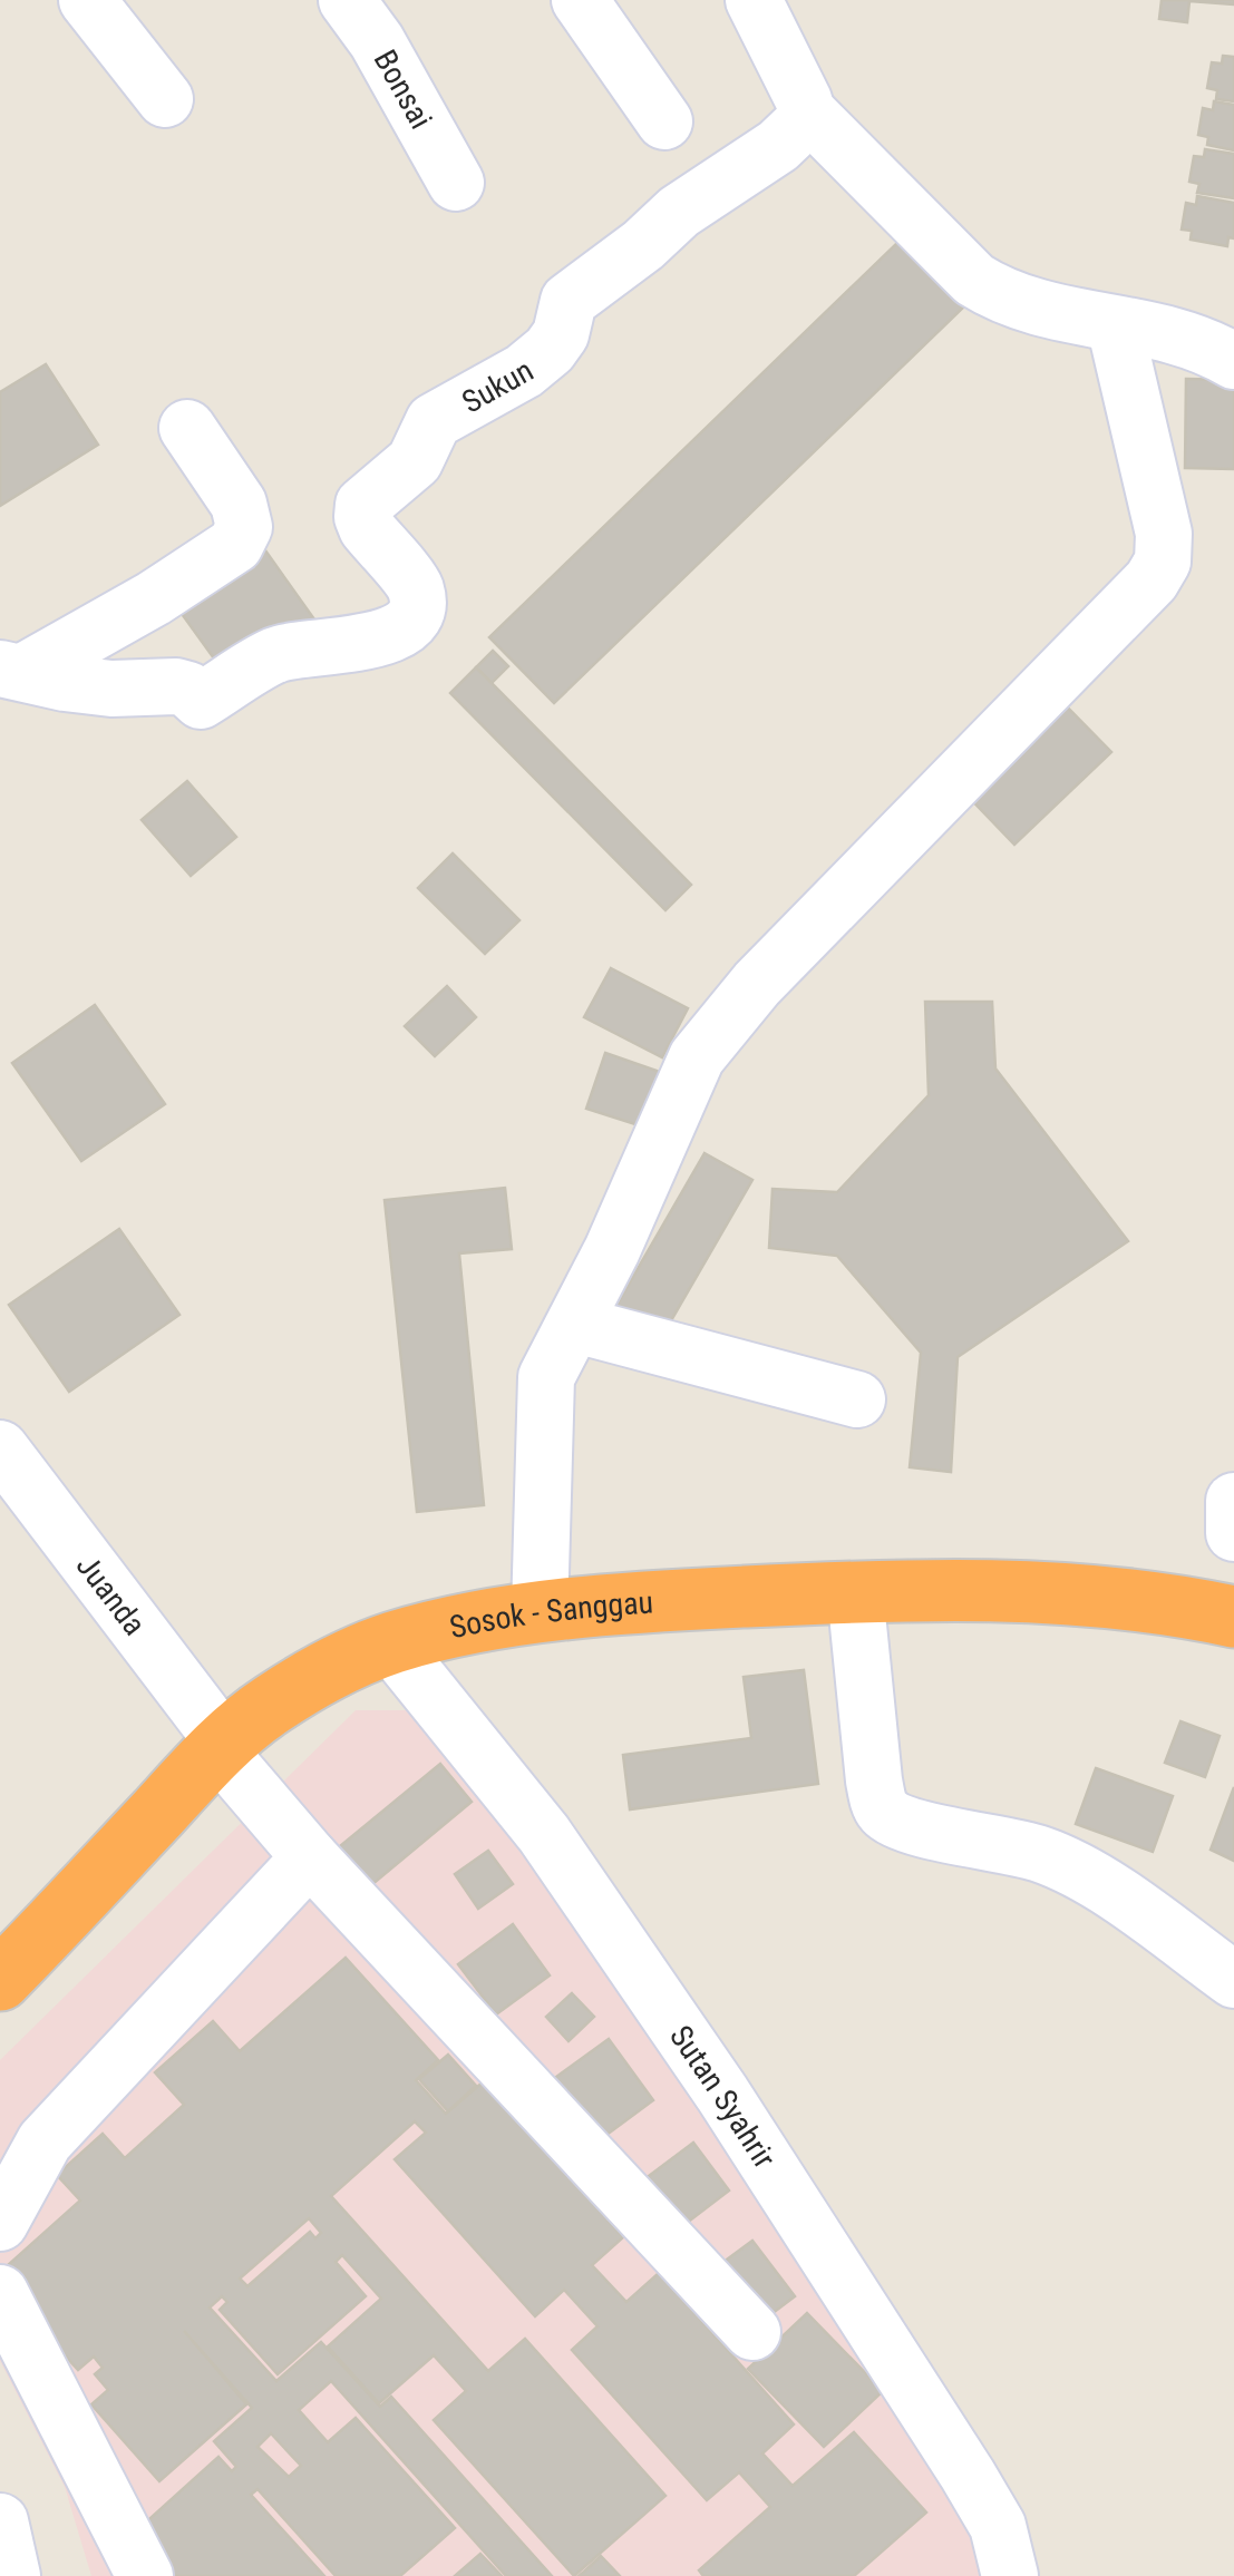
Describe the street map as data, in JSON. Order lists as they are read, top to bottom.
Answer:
{
  "streets": {
    "highway": ["Sosok - Sanggau"],
    "street": [
      "Bonsai",
      "Sukun",
      "Juanda",
      "Sutan Syahrir"
    ]
  },
  "crossings": [
    ["Juanda", "Sosok - Sanggau"],
    ["Sosok - Sanggau", "Sutan Syahrir"]
  ]
}
